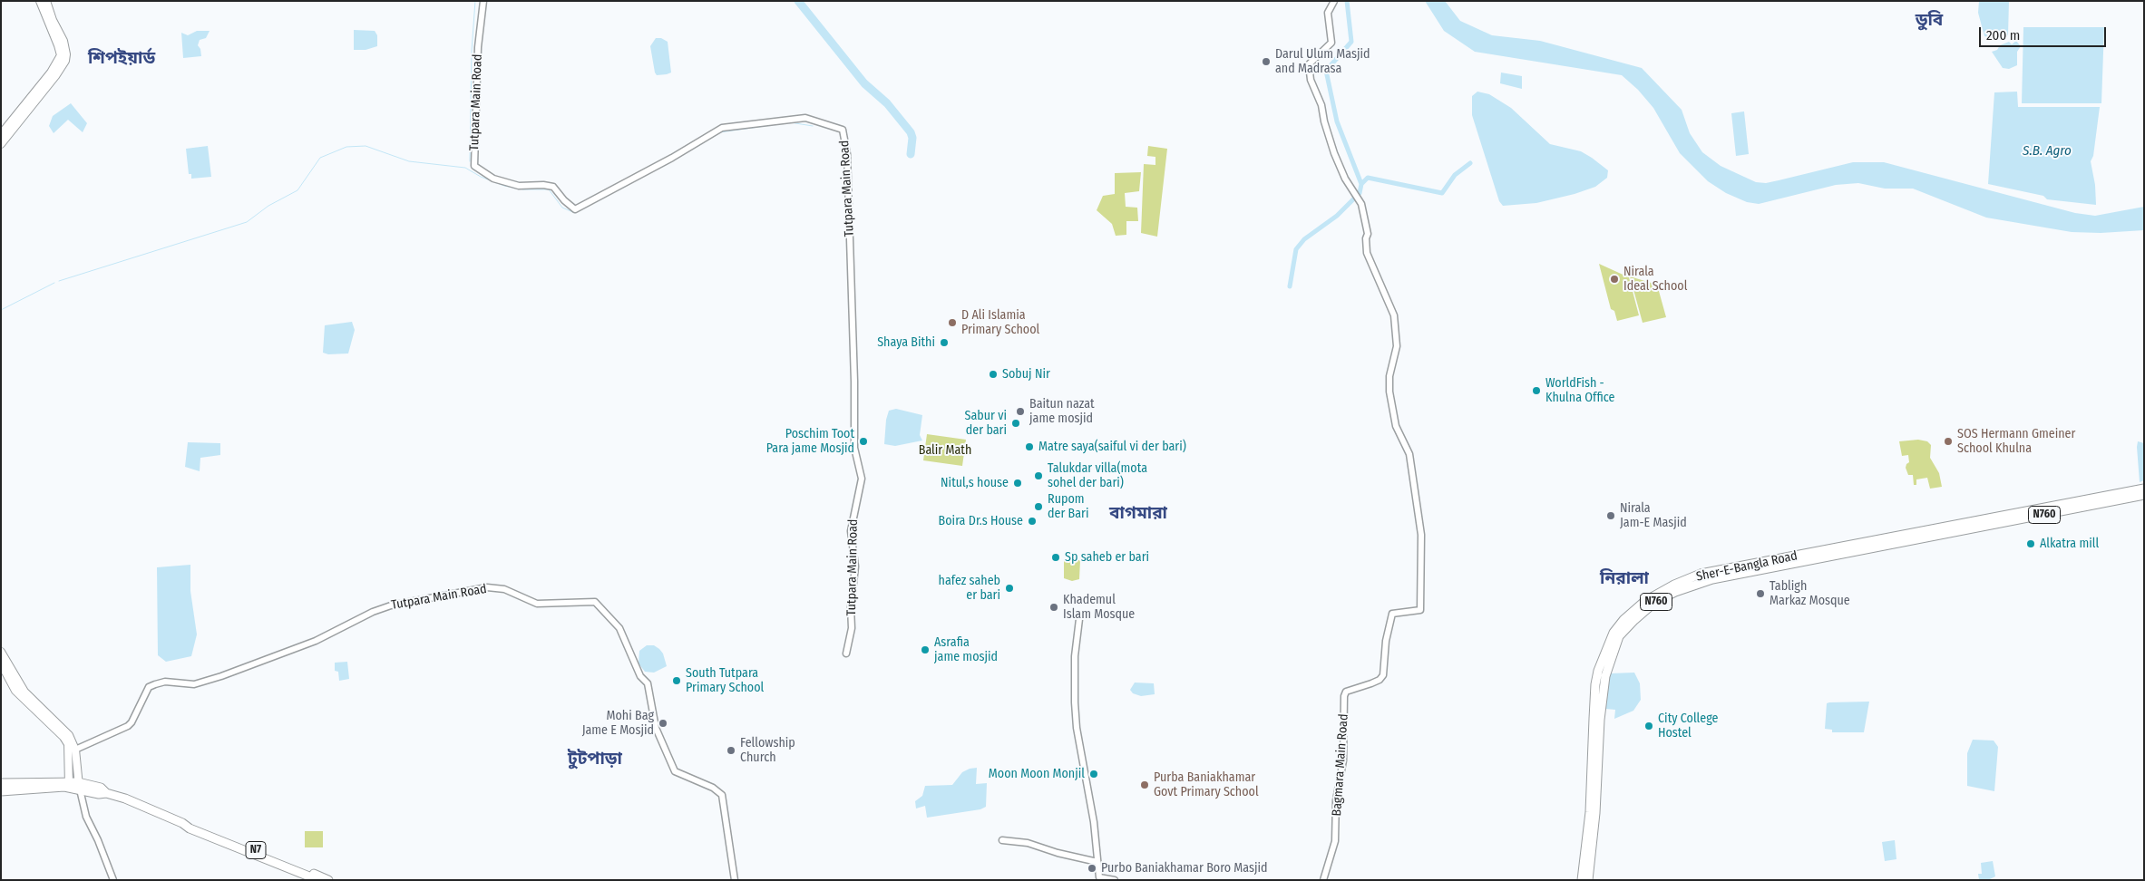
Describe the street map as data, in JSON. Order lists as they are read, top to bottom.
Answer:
{
  "streets": {
    "highway": ["N760", "Sher-E-Bangla Road", "N7"],
    "street": ["Tutpara Main Road", "Bagmara Main Road"]
  },
  "districts": [
    "ডুবি",
    "শিপইয়ার্ড",
    "বাগমারা",
    "নিরালা",
    "টুটপাড়া"
  ],
  "water": ["S.B. Agro"],
  "parks": ["Balir Math"],
  "places": [
    "Darul Ulum Masjid and Madrasa",
    "Nirala Ideal School",
    "D Ali Islamia Primary School",
    "Shaya Bithi",
    "Sobuj Nir",
    "WorldFish - Khulna Office",
    "Baitun nazat jame mosjid",
    "Sabur vi der bari",
    "Poschim Toot Para jame Mosjid",
    "SOS Hermann Gmeiner School Khulna",
    "Matre saya(saiful vi der bari)",
    "Talukdar villa(mota sohel der bari)",
    "Nitul,s house",
    "Rupom der Bari",
    "Nirala Jam-E Masjid",
    "Boira Dr.s House",
    "Alkatra mill",
    "Sp saheb er bari",
    "hafez saheb er bari",
    "Tabligh Markaz Mosque",
    "Khademul Islam Mosque",
    "Asrafia jame mosjid",
    "South Tutpara Primary School",
    "Mohi Bag Jame E Mosjid",
    "City College Hostel",
    "Fellowship Church",
    "Moon Moon Monjil",
    "Purba Baniakhamar Govt Primary School",
    "Purbo Baniakhamar Boro Masjid"
  ],
  "scale_bar": "200 m"
}
